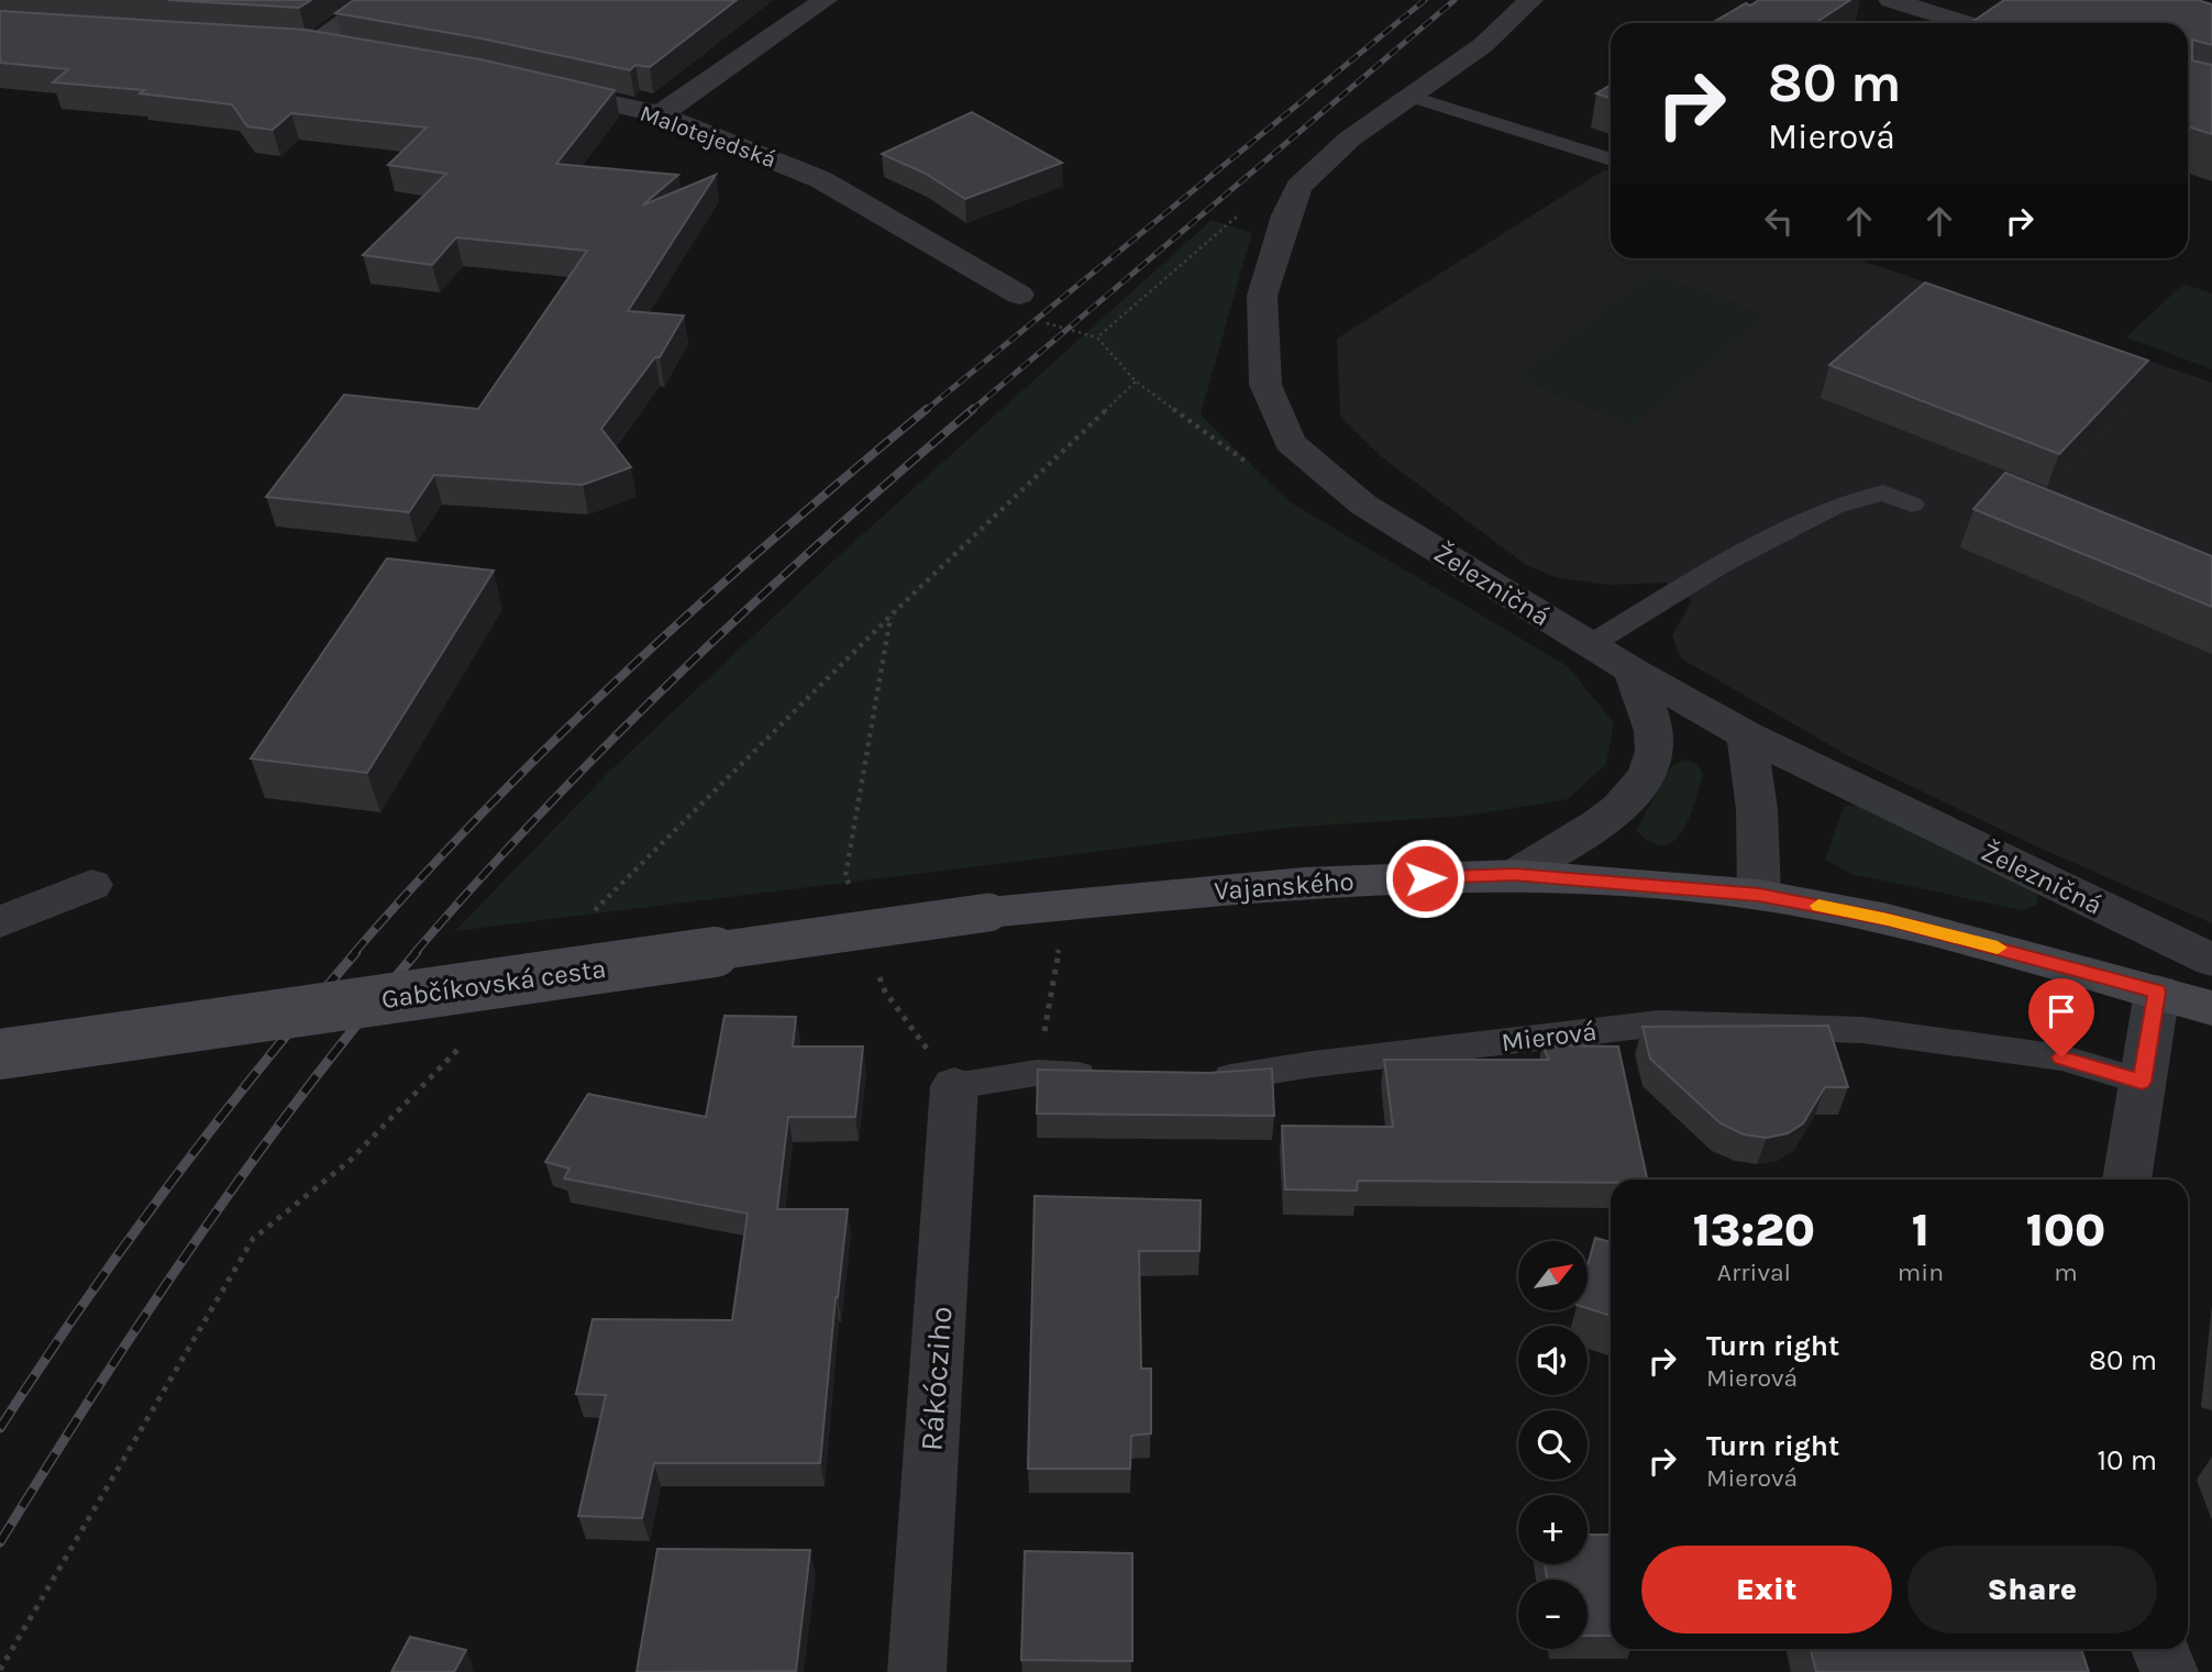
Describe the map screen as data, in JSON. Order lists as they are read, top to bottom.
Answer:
{
  "streets": {
    "main road": ["Vajanského", "Gabčíkovská cesta"],
    "street": ["Malotejedská", "Železničná", "Rákócziho"],
    "lane": ["Mierová"]
  },
  "crossings": [
    ["Vajanského", "Gabčíkovská cesta"]
  ],
  "north": "top right",
  "page": {
    "turn": ["80 m", "Mierová"],
    "eta": [
      "13:20",
      "Arrival",
      "1",
      "min",
      "100",
      "m"
    ],
    "map_buttons": ["+", "−"],
    "list": [
      {
        "name": "Turn right",
        "note": "Mierová",
        "value": "80 m"
      },
      {
        "name": "Turn right",
        "note": "Mierová",
        "value": "10 m"
      }
    ],
    "buttons": ["Exit", "Share"]
  }
}
